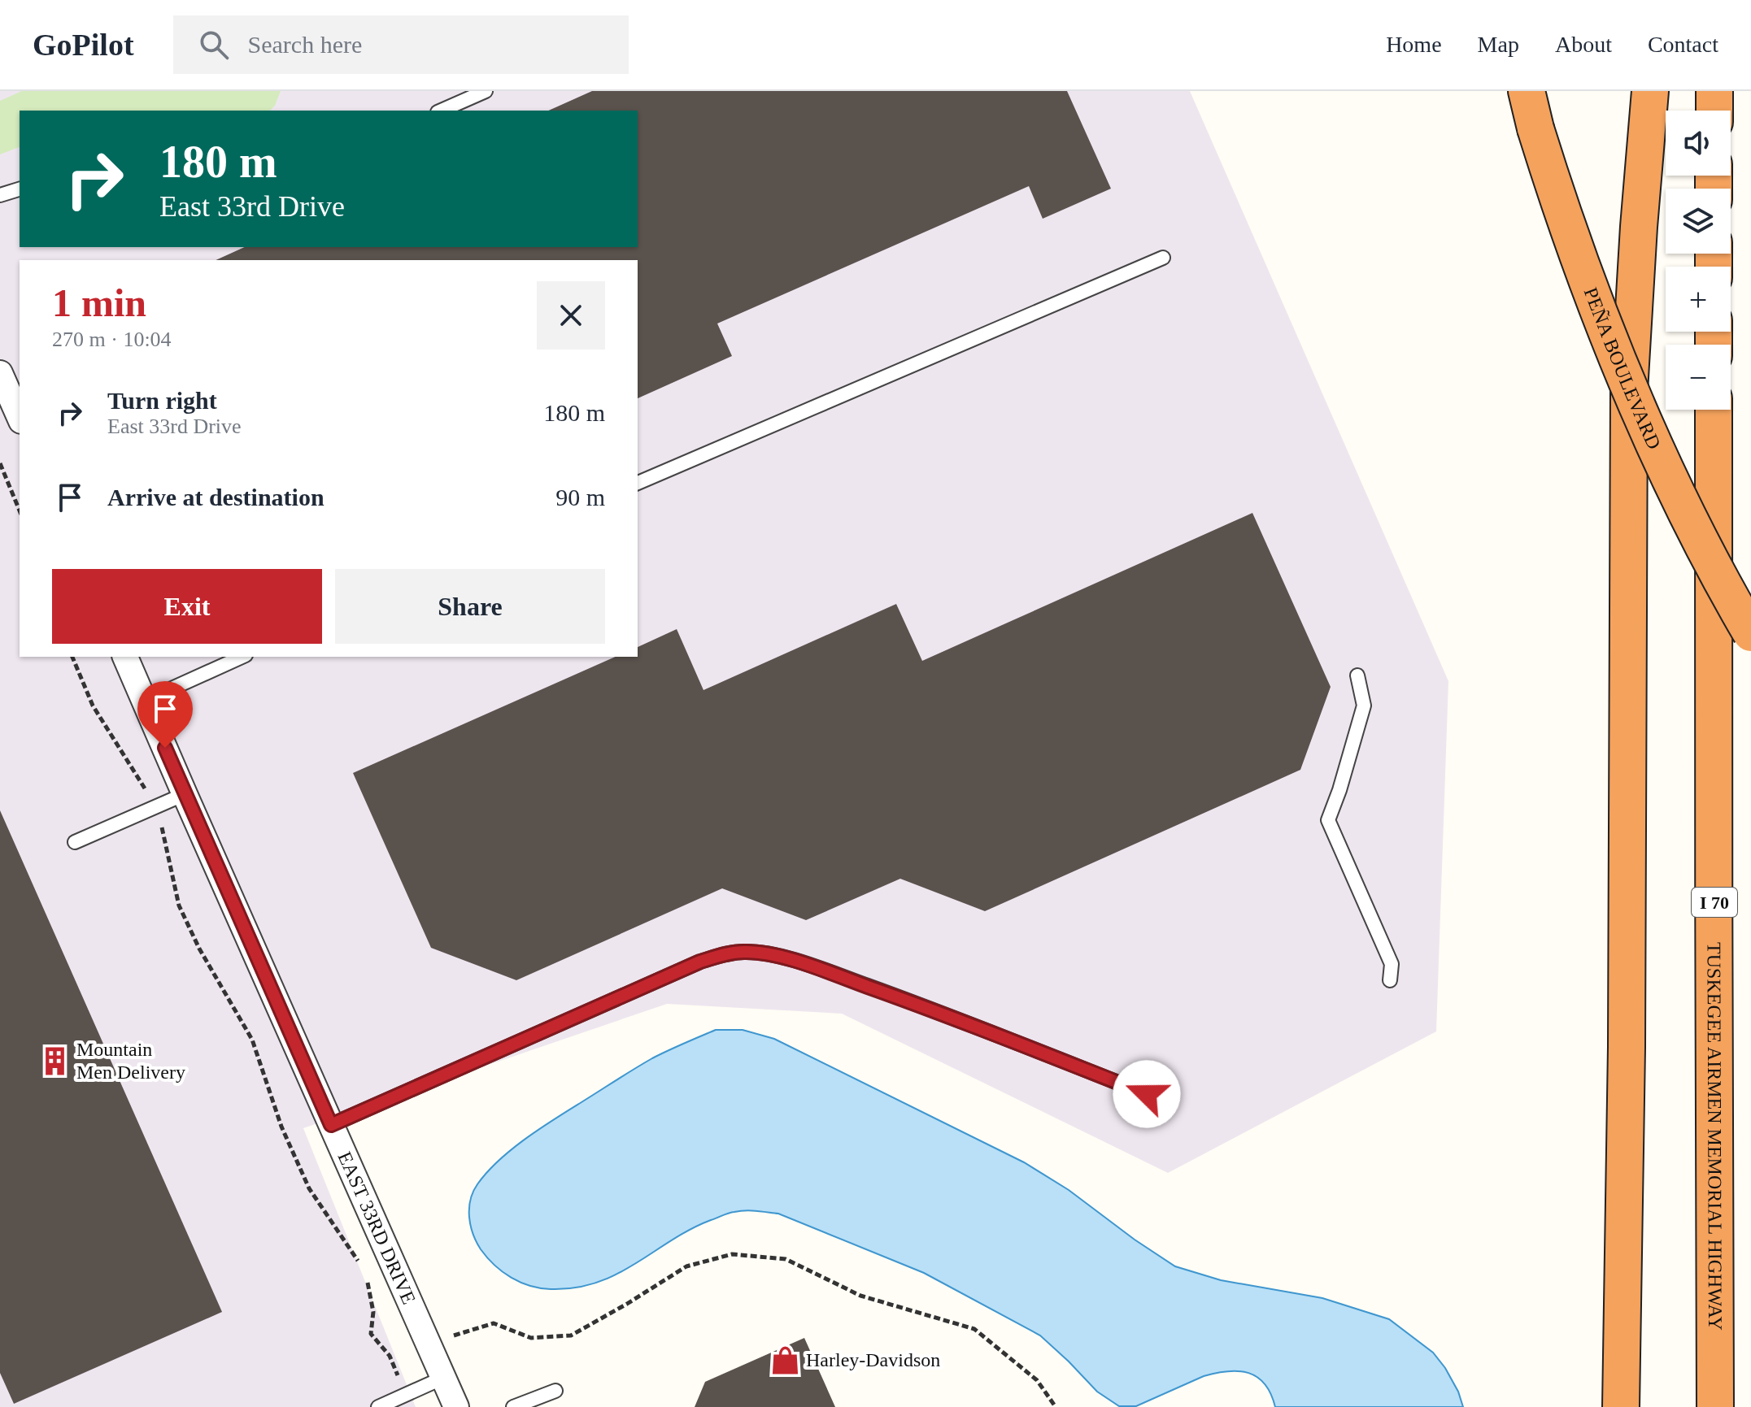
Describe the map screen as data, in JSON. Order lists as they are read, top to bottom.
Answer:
{
  "streets": {
    "highway": ["PEÑA BOULEVARD", "I 70", "TUSKEGEE AIRMEN MEMORIAL HIGHWAY"],
    "street": ["EAST 33RD DRIVE"]
  },
  "places": {
    "building": ["Mountain Men Delivery"],
    "shop": ["Harley-Davidson"]
  },
  "page": {
    "header": "GoPilot",
    "search": "Search here",
    "nav": [
      "Home",
      "Map",
      "About",
      "Contact"
    ],
    "map_buttons": ["+", "−"],
    "turn": ["180 m", "East 33rd Drive"],
    "heading": ["1 min", "270 m · 10:04"],
    "list": [
      {
        "name": "Turn right",
        "note": "East 33rd Drive",
        "value": "180 m"
      },
      {
        "name": "Arrive at destination",
        "value": "90 m"
      }
    ],
    "buttons": ["Exit", "Share"]
  }
}
